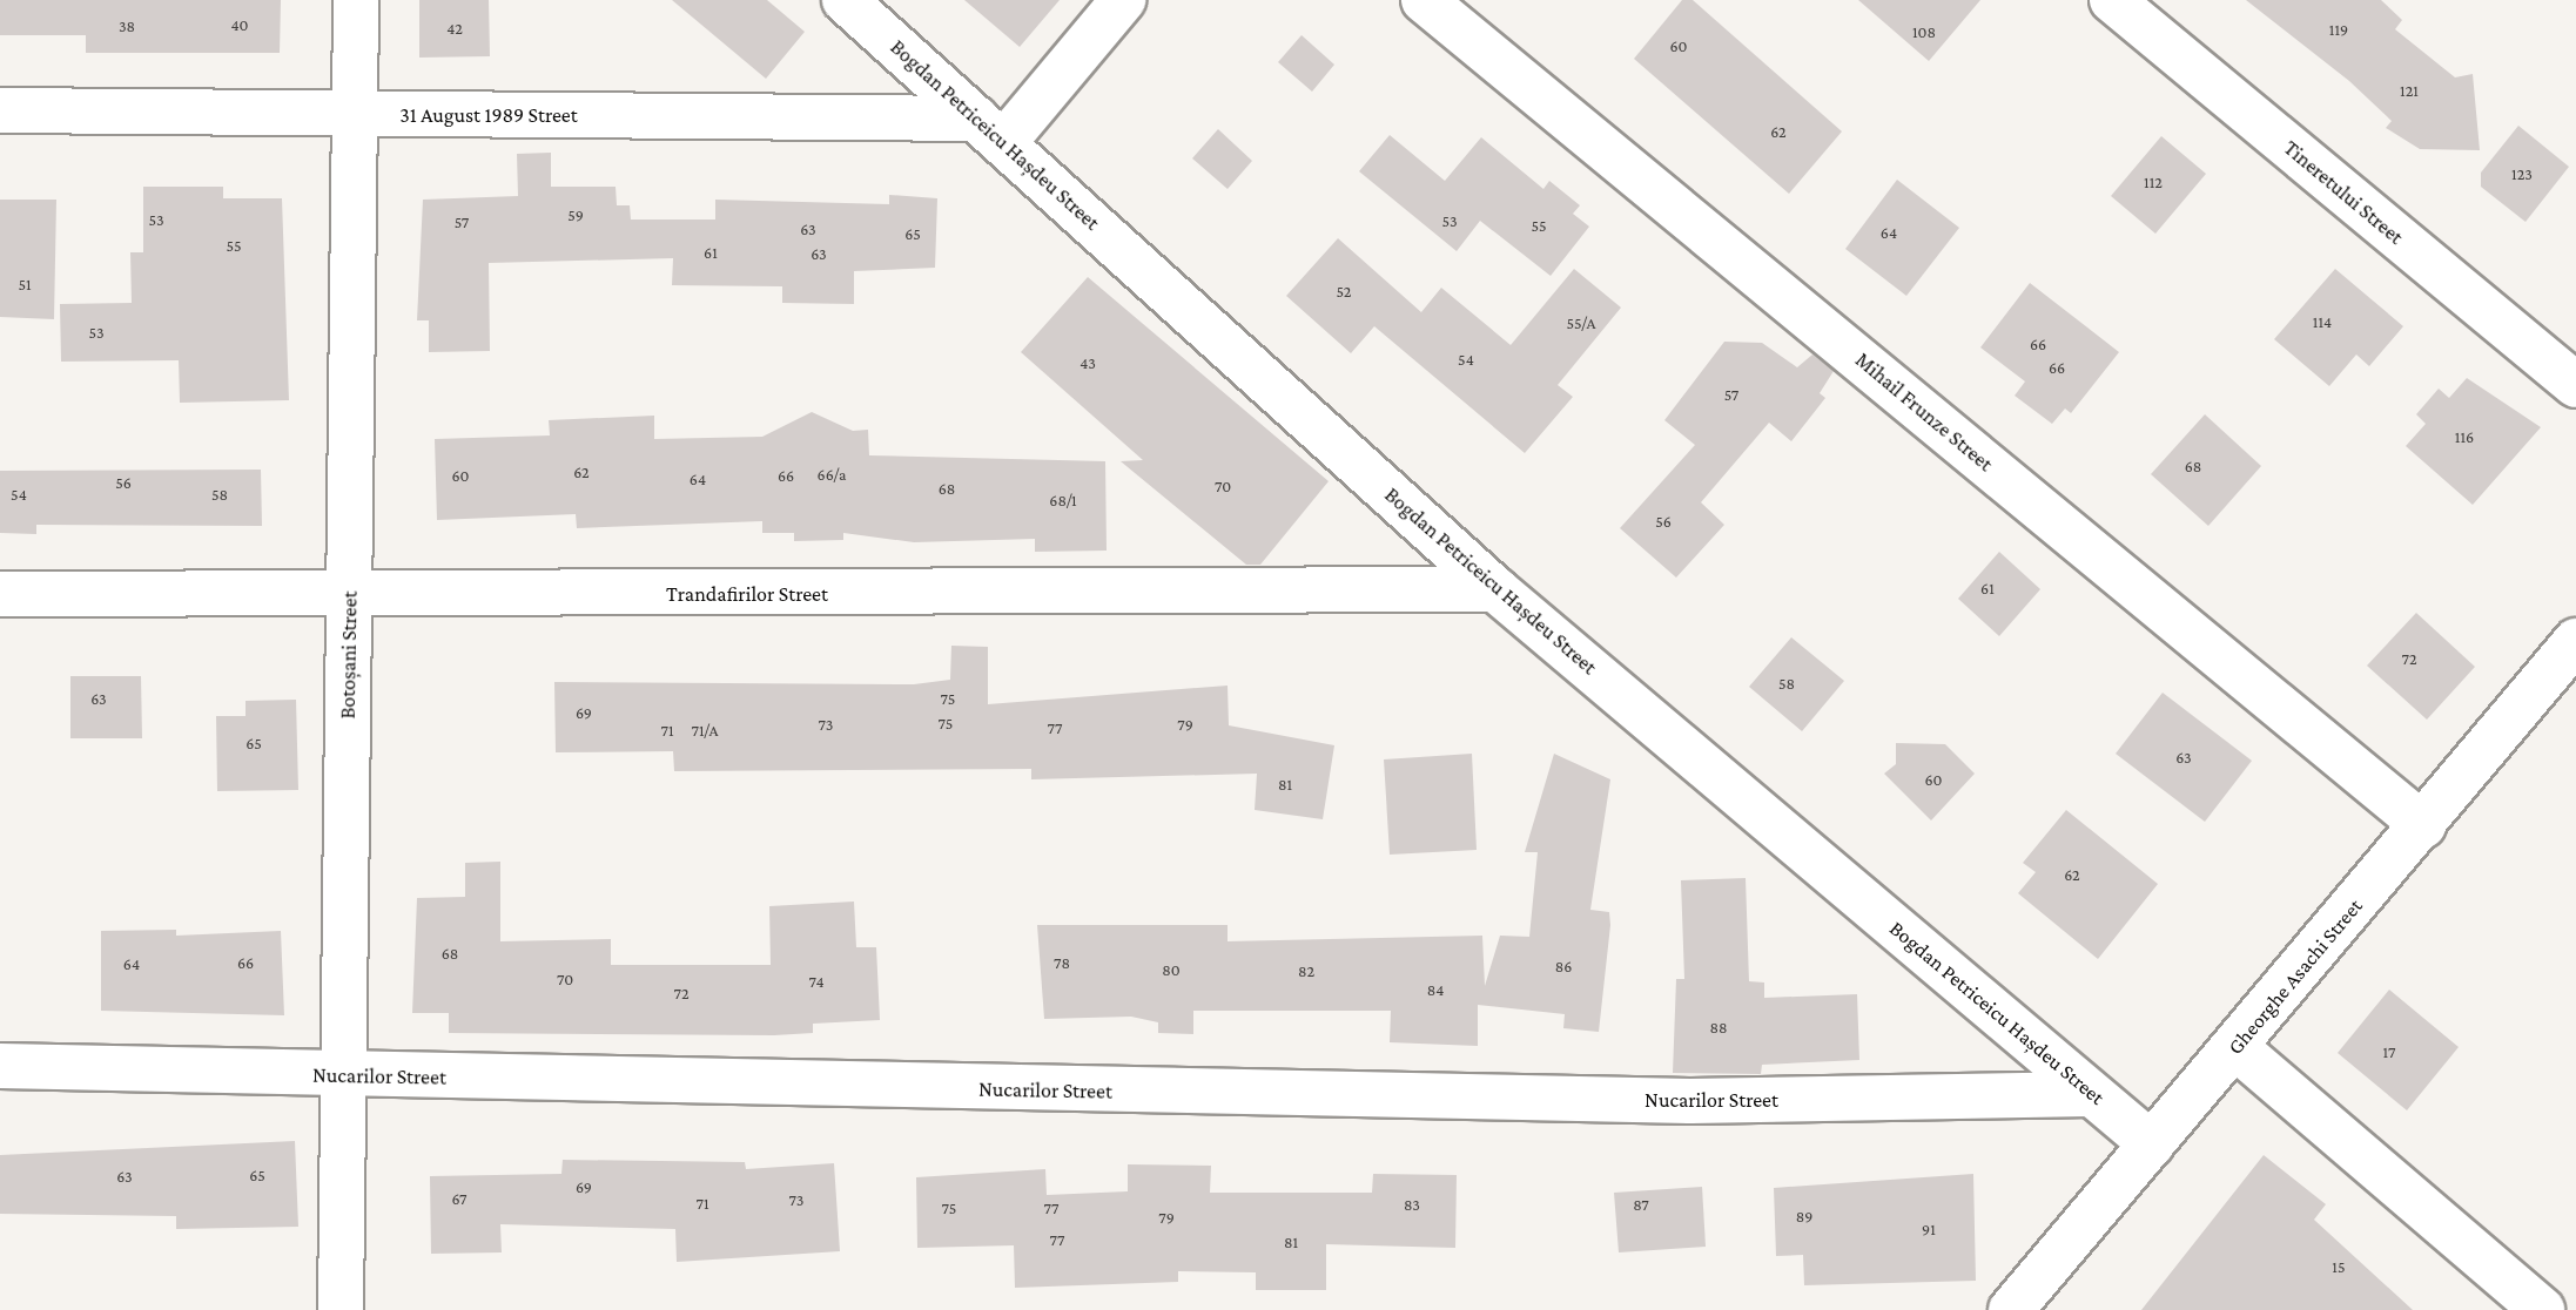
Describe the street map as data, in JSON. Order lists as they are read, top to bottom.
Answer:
{
  "streets": {
    "street": [
      "31 August 1989 Street",
      "Bogdan Petriceicu Hașdeu Street",
      "Tineretului Street",
      "Mihail Frunze Street",
      "Trandafirilor Street",
      "Botoșani Street",
      "Gheorghe Asachi Street",
      "Nucarilor Street"
    ]
  },
  "crossings": [
    ["31 August 1989 Street", "Bogdan Petriceicu Hașdeu Street"],
    ["31 August 1989 Street", "Botoșani Street"],
    ["Bogdan Petriceicu Hașdeu Street", "Trandafirilor Street"],
    ["Bogdan Petriceicu Hașdeu Street", "Gheorghe Asachi Street"],
    ["Bogdan Petriceicu Hașdeu Street", "Nucarilor Street"],
    ["Mihail Frunze Street", "Gheorghe Asachi Street"],
    ["Trandafirilor Street", "Botoșani Street"],
    ["Botoșani Street", "Nucarilor Street"]
  ],
  "house_numbers": [
    "40",
    "38",
    "42",
    "119",
    "108",
    "60",
    "121",
    "62",
    "123",
    "112",
    "59",
    "53",
    "53",
    "57",
    "55",
    "63",
    "64",
    "65",
    "55",
    "61",
    "63",
    "51",
    "52",
    "114",
    "55/A",
    "53",
    "66",
    "54",
    "43",
    "66",
    "57",
    "116",
    "68",
    "62",
    "66/a",
    "60",
    "66",
    "64",
    "56",
    "70",
    "68",
    "54",
    "58",
    "68/1",
    "56",
    "61",
    "72",
    "58",
    "63",
    "75",
    "69",
    "75",
    "73",
    "79",
    "77",
    "71",
    "71/A",
    "65",
    "63",
    "60",
    "81",
    "62",
    "68",
    "66",
    "78",
    "64",
    "86",
    "80",
    "82",
    "70",
    "74",
    "84",
    "72",
    "88",
    "17",
    "65",
    "63",
    "69",
    "67",
    "73",
    "71",
    "83",
    "87",
    "75",
    "77",
    "89",
    "79",
    "91",
    "77",
    "81",
    "15"
  ]
}
